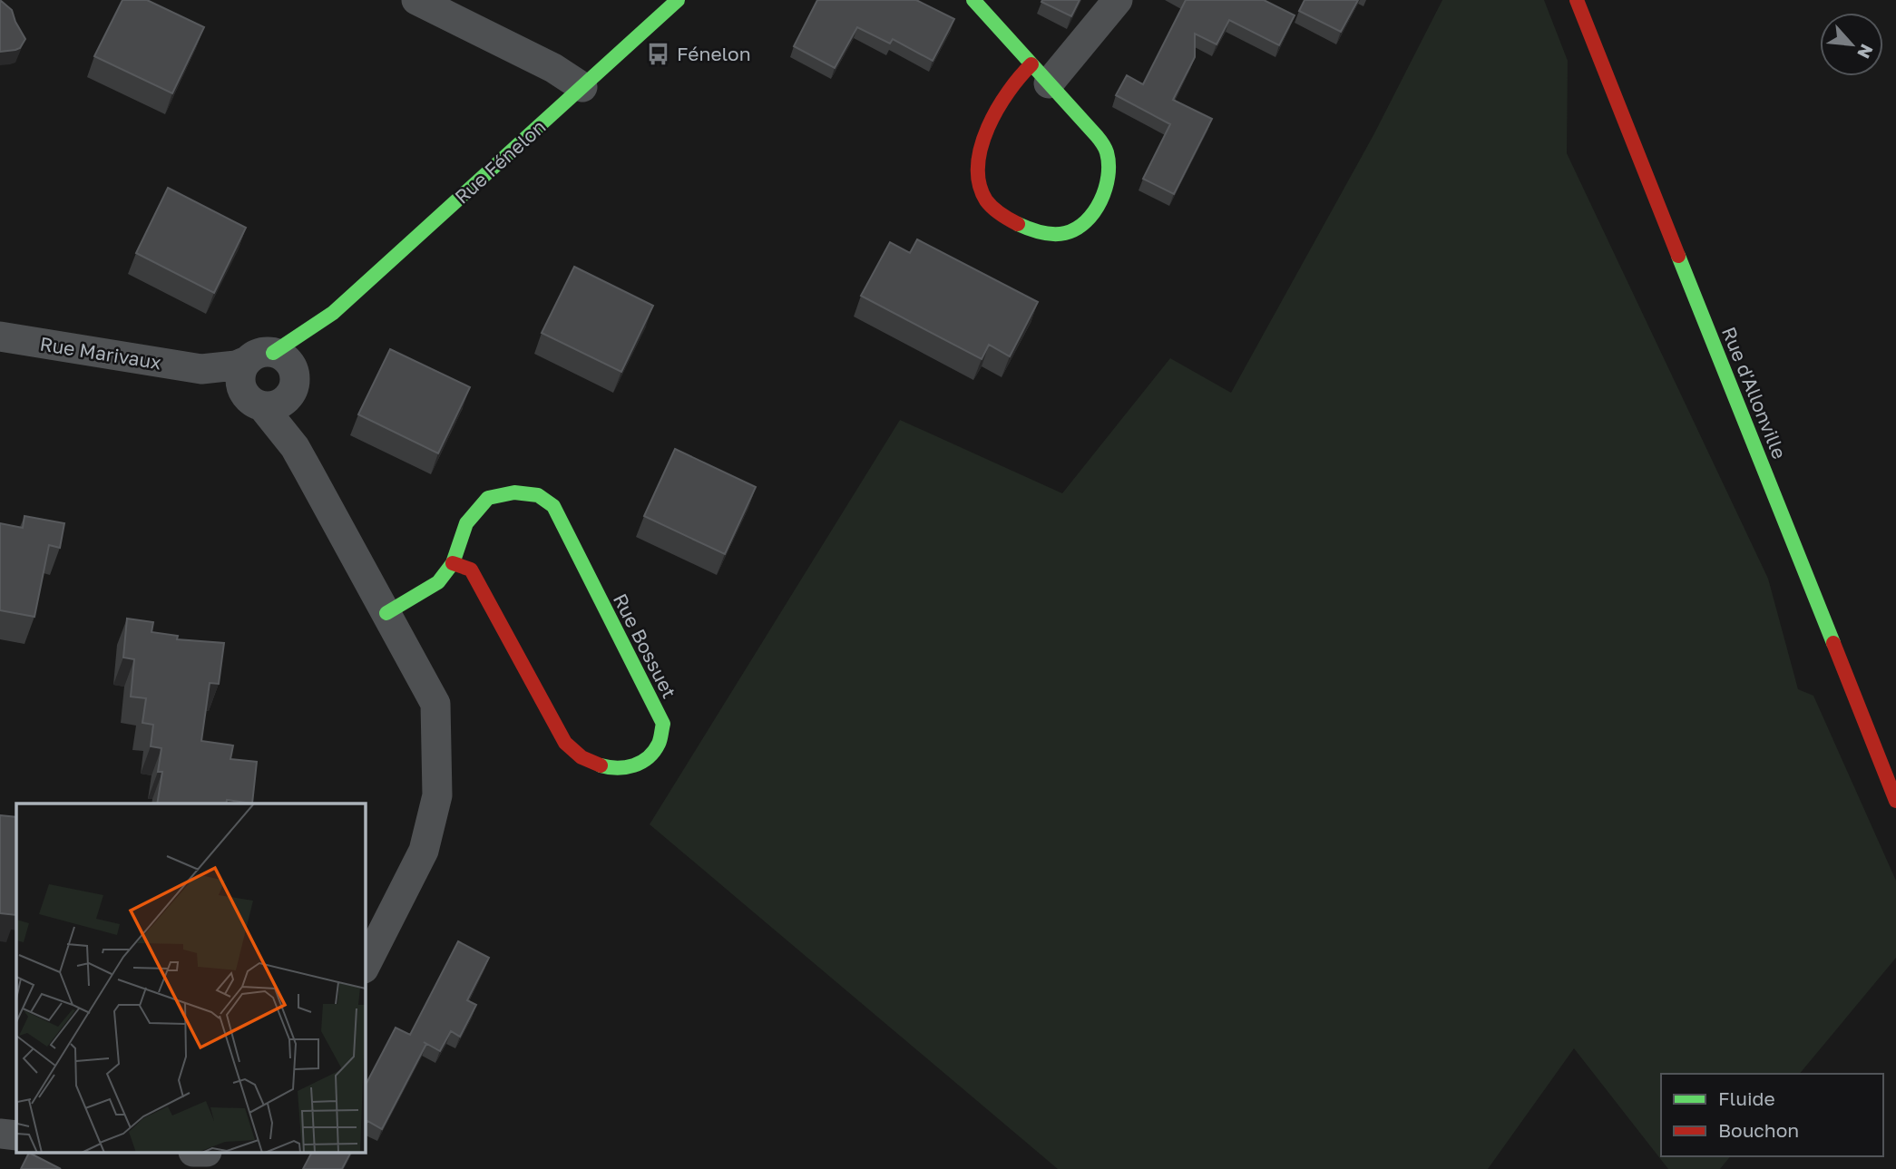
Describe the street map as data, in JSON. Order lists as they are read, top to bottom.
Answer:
{
  "streets": {
    "street": [
      "Rue Fénelon",
      "Rue Marivaux",
      "Rue d'Allonville",
      "Rue Bossuet"
    ]
  },
  "crossings": [
    ["Rue Fénelon", "Rue Marivaux"]
  ],
  "places": {
    "bus stop": ["Fénelon"]
  },
  "legend": ["Fluide", "Bouchon"],
  "north": "bottom right"
}
